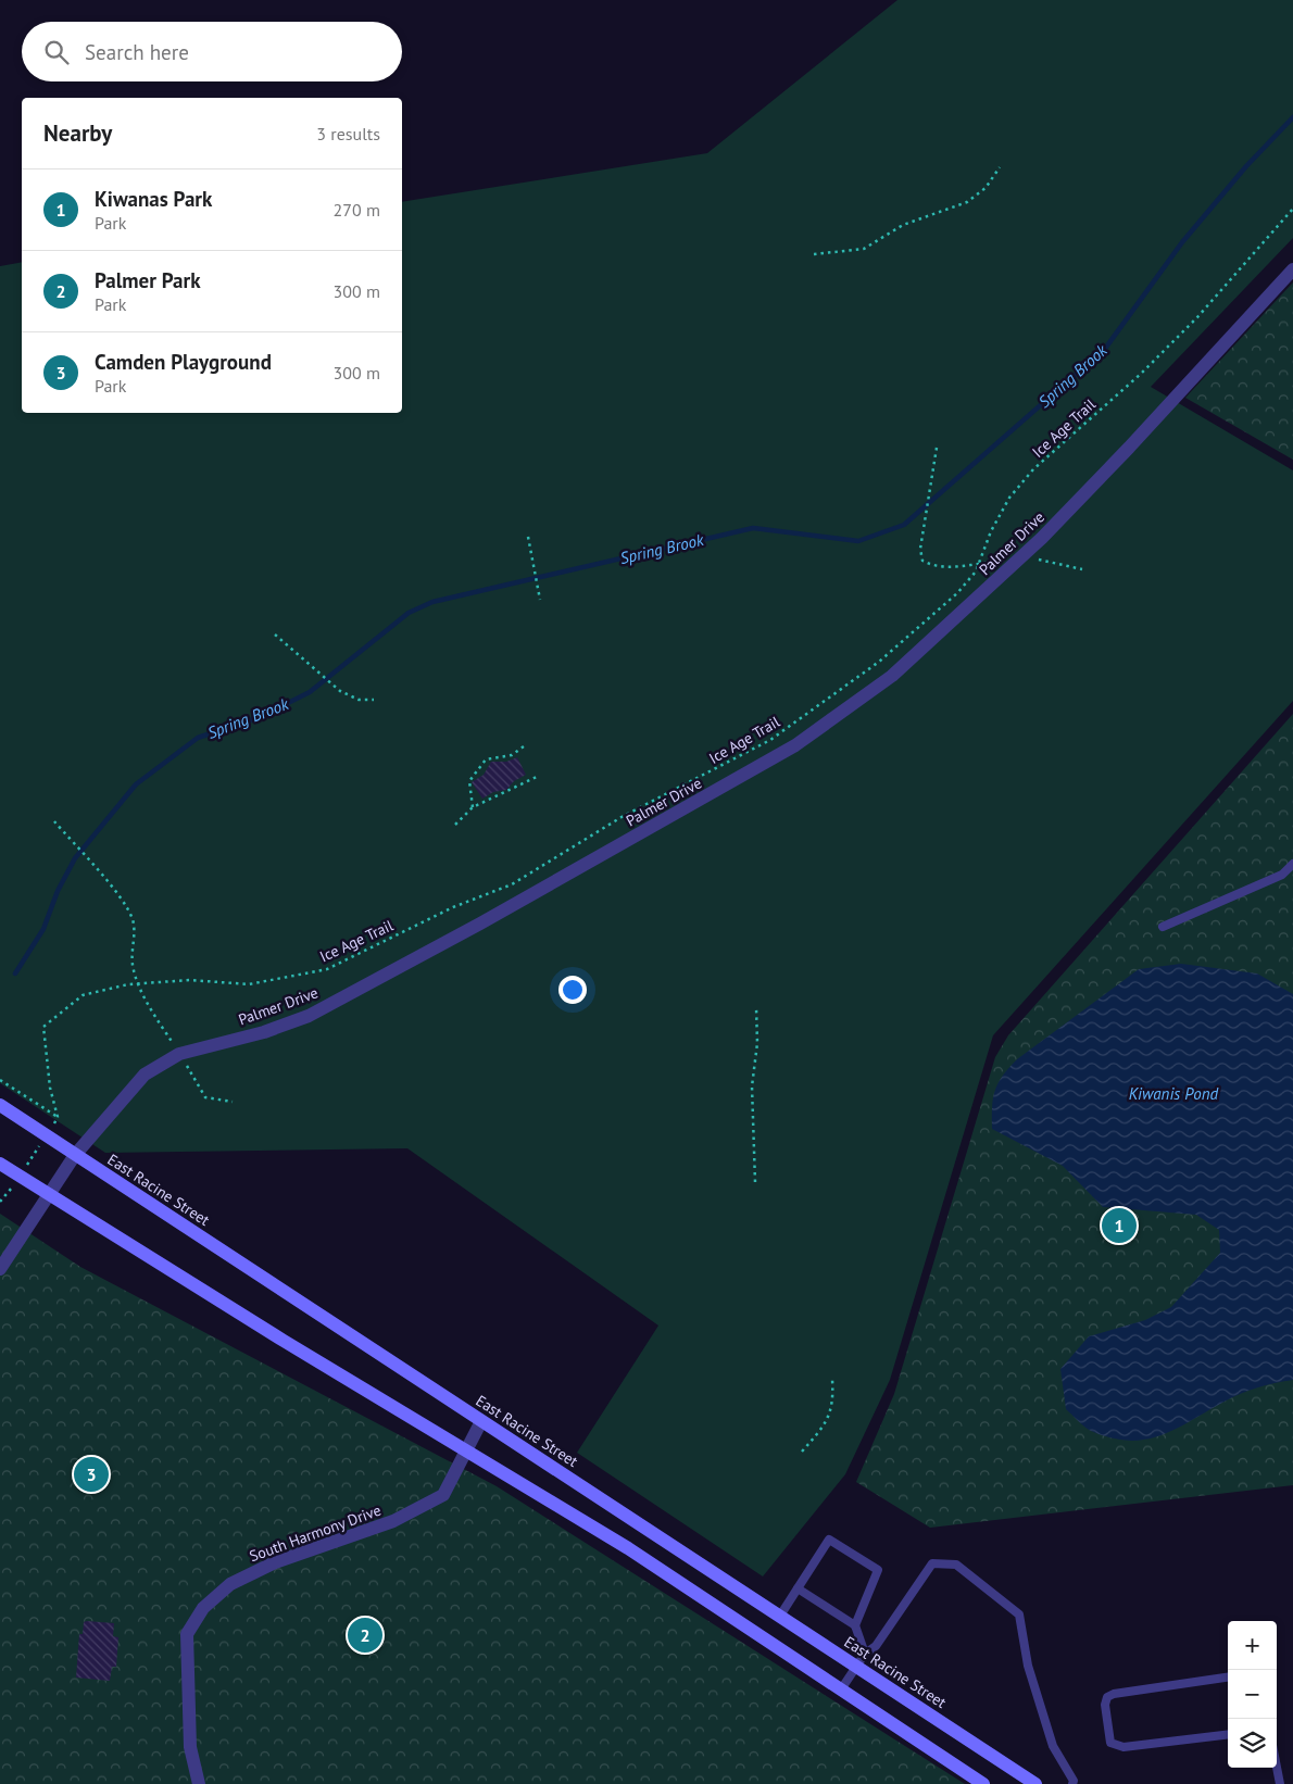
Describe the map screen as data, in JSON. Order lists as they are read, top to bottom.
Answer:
{
  "streets": {
    "main road": ["East Racine Street"],
    "street": ["Palmer Drive", "South Harmony Drive"],
    "path": ["Ice Age Trail"]
  },
  "crossings": [
    ["Palmer Drive", "East Racine Street"],
    ["East Racine Street", "South Harmony Drive"]
  ],
  "water": ["Spring Brook", "Kiwanis Pond"],
  "page": {
    "search": "Search here",
    "heading": ["Nearby", "3 results"],
    "list": [
      {
        "mark": "1",
        "name": "Kiwanas Park",
        "note": "Park",
        "value": "270 m"
      },
      {
        "mark": "2",
        "name": "Palmer Park",
        "note": "Park",
        "value": "300 m"
      },
      {
        "mark": "3",
        "name": "Camden Playground",
        "note": "Park",
        "value": "300 m"
      }
    ],
    "pins": ["1", "3", "2"],
    "map_buttons": ["+", "−"]
  }
}
